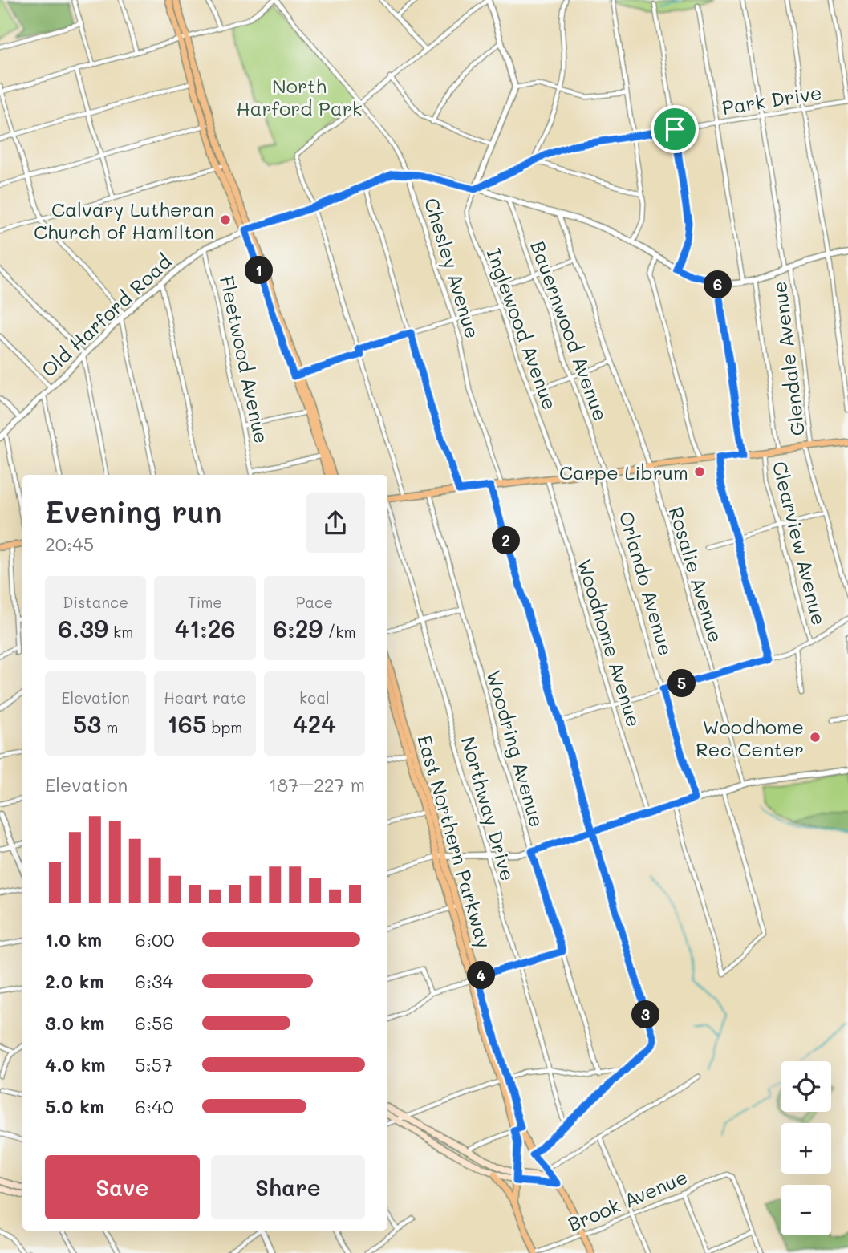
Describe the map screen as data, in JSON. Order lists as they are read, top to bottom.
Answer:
{
  "streets": {
    "main road": ["East Northern Parkway"],
    "street": [
      "Park Drive",
      "Chesley Avenue",
      "Old Harford Road",
      "Inglewood Avenue",
      "Bauernwood Avenue",
      "Glendale Avenue",
      "Fleetwood Avenue",
      "Clearview Avenue",
      "Rosalie Avenue",
      "Orlando Avenue",
      "Woodhome Avenue",
      "Woodring Avenue",
      "Northway Drive",
      "Brook Avenue"
    ]
  },
  "crossings": [
    ["Park Drive", "Old Harford Road"],
    ["Park Drive", "Inglewood Avenue"],
    ["Park Drive", "Glendale Avenue"],
    ["Chesley Avenue", "Old Harford Road"],
    ["Old Harford Road", "Inglewood Avenue"],
    ["Old Harford Road", "Bauernwood Avenue"],
    ["Old Harford Road", "Glendale Avenue"],
    ["Old Harford Road", "Fleetwood Avenue"],
    ["Old Harford Road", "Clearview Avenue"],
    ["Old Harford Road", "Rosalie Avenue"],
    ["Bauernwood Avenue", "Orlando Avenue"],
    ["East Northern Parkway", "Brook Avenue"]
  ],
  "parks": ["North Harford Park"],
  "places": ["Calvary Lutheran Church of Hamilton", "Carpe Librum", "Woodhome Rec Center"],
  "page": {
    "pins": [
      "1",
      "6",
      "2",
      "5",
      "4",
      "3"
    ],
    "heading": ["Evening run", "20:45"],
    "stats": [
      ["Distance", "6.39 km"],
      ["Time", "41:26"],
      ["Pace", "6:29 /km"],
      ["Elevation", "53 m"],
      ["Heart rate", "165 bpm"],
      ["kcal", "424"]
    ],
    "chart": ["Elevation", "187–227 m"],
    "list": [
      {
        "name": "1.0 km",
        "note": "6:00"
      },
      {
        "name": "2.0 km",
        "note": "6:34"
      },
      {
        "name": "3.0 km",
        "note": "6:56"
      },
      {
        "name": "4.0 km",
        "note": "5:57"
      },
      {
        "name": "5.0 km",
        "note": "6:40"
      }
    ],
    "map_buttons": ["+", "−"],
    "buttons": ["Save", "Share"]
  }
}
